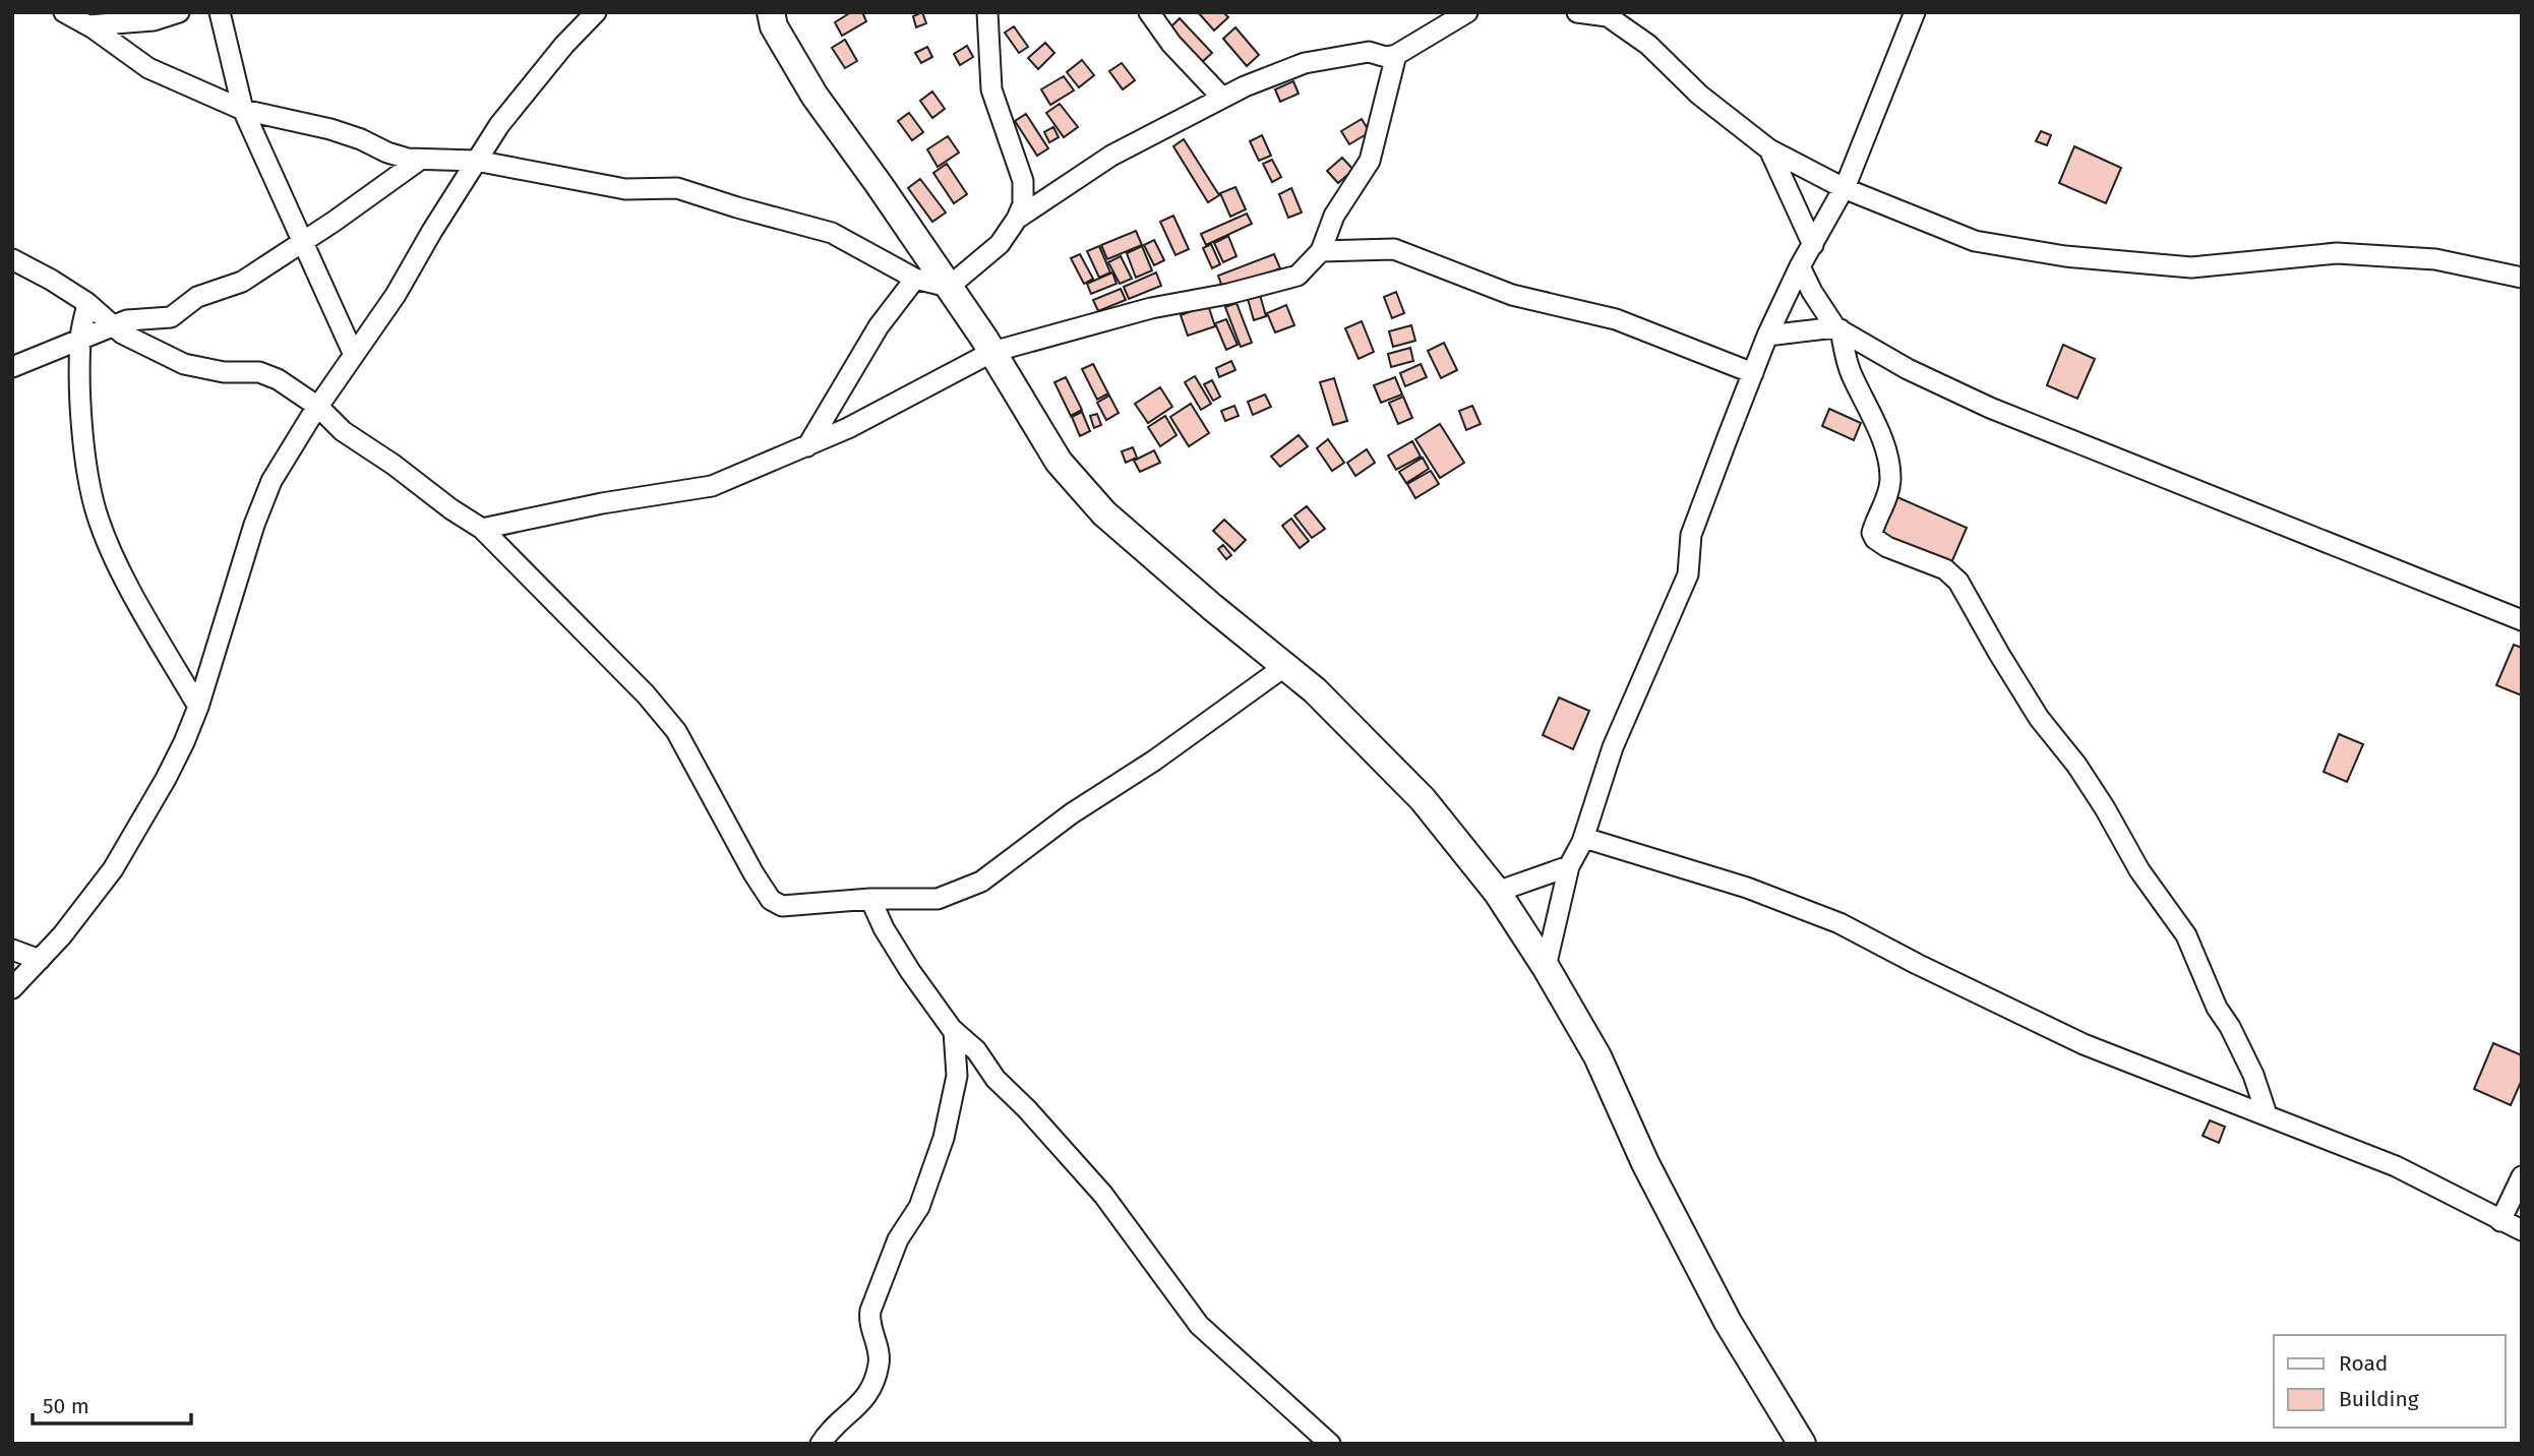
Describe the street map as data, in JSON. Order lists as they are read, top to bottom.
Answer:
{
  "legend": ["Road", "Building"],
  "scale_bar": "50 m"
}
